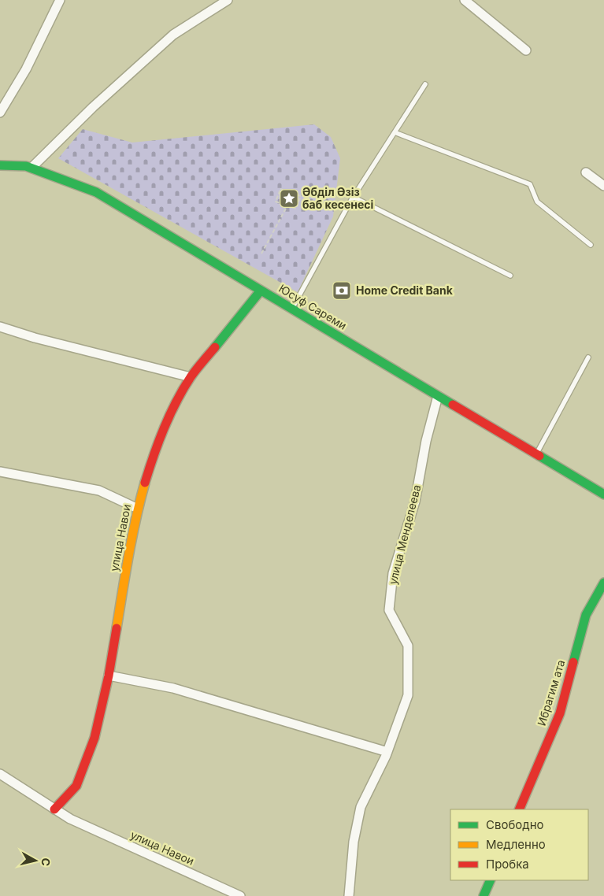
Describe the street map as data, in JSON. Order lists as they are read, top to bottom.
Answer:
{
  "streets": {
    "street": [
      "Юсуф Сареми",
      "улица Менделеева",
      "улица Навои",
      "Ибрагим ата"
    ]
  },
  "crossings": [
    ["Юсуф Сареми", "улица Менделеева"],
    ["Юсуф Сареми", "улица Навои"]
  ],
  "places": {
    "place": ["Әбділ Әзіз баб кесенесі"],
    "bank": ["Home Credit Bank"]
  },
  "legend": ["Свободно", "Медленно", "Пробка"],
  "north": "right"
}
